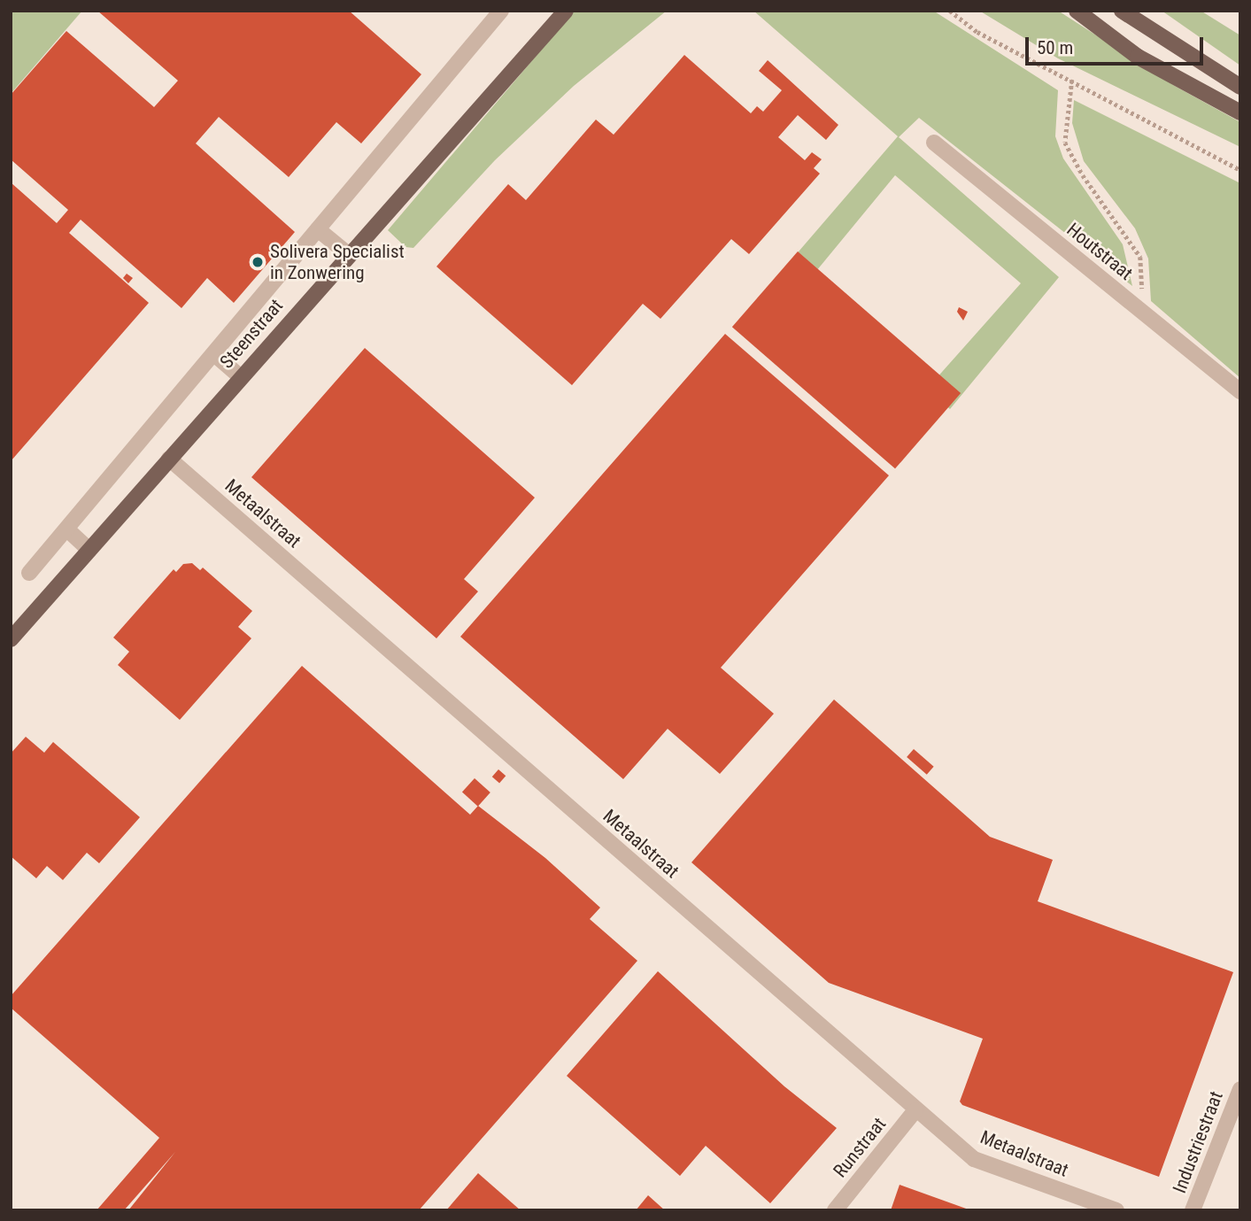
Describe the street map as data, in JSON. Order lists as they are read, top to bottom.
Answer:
{
  "streets": {
    "main road": ["Steenstraat"],
    "street": [
      "Houtstraat",
      "Metaalstraat",
      "Industriestraat",
      "Runstraat"
    ]
  },
  "crossings": [
    ["Steenstraat", "Metaalstraat"],
    ["Metaalstraat", "Runstraat"]
  ],
  "places": ["Solivera Specialist in Zonwering"],
  "scale_bar": "50 m"
}
